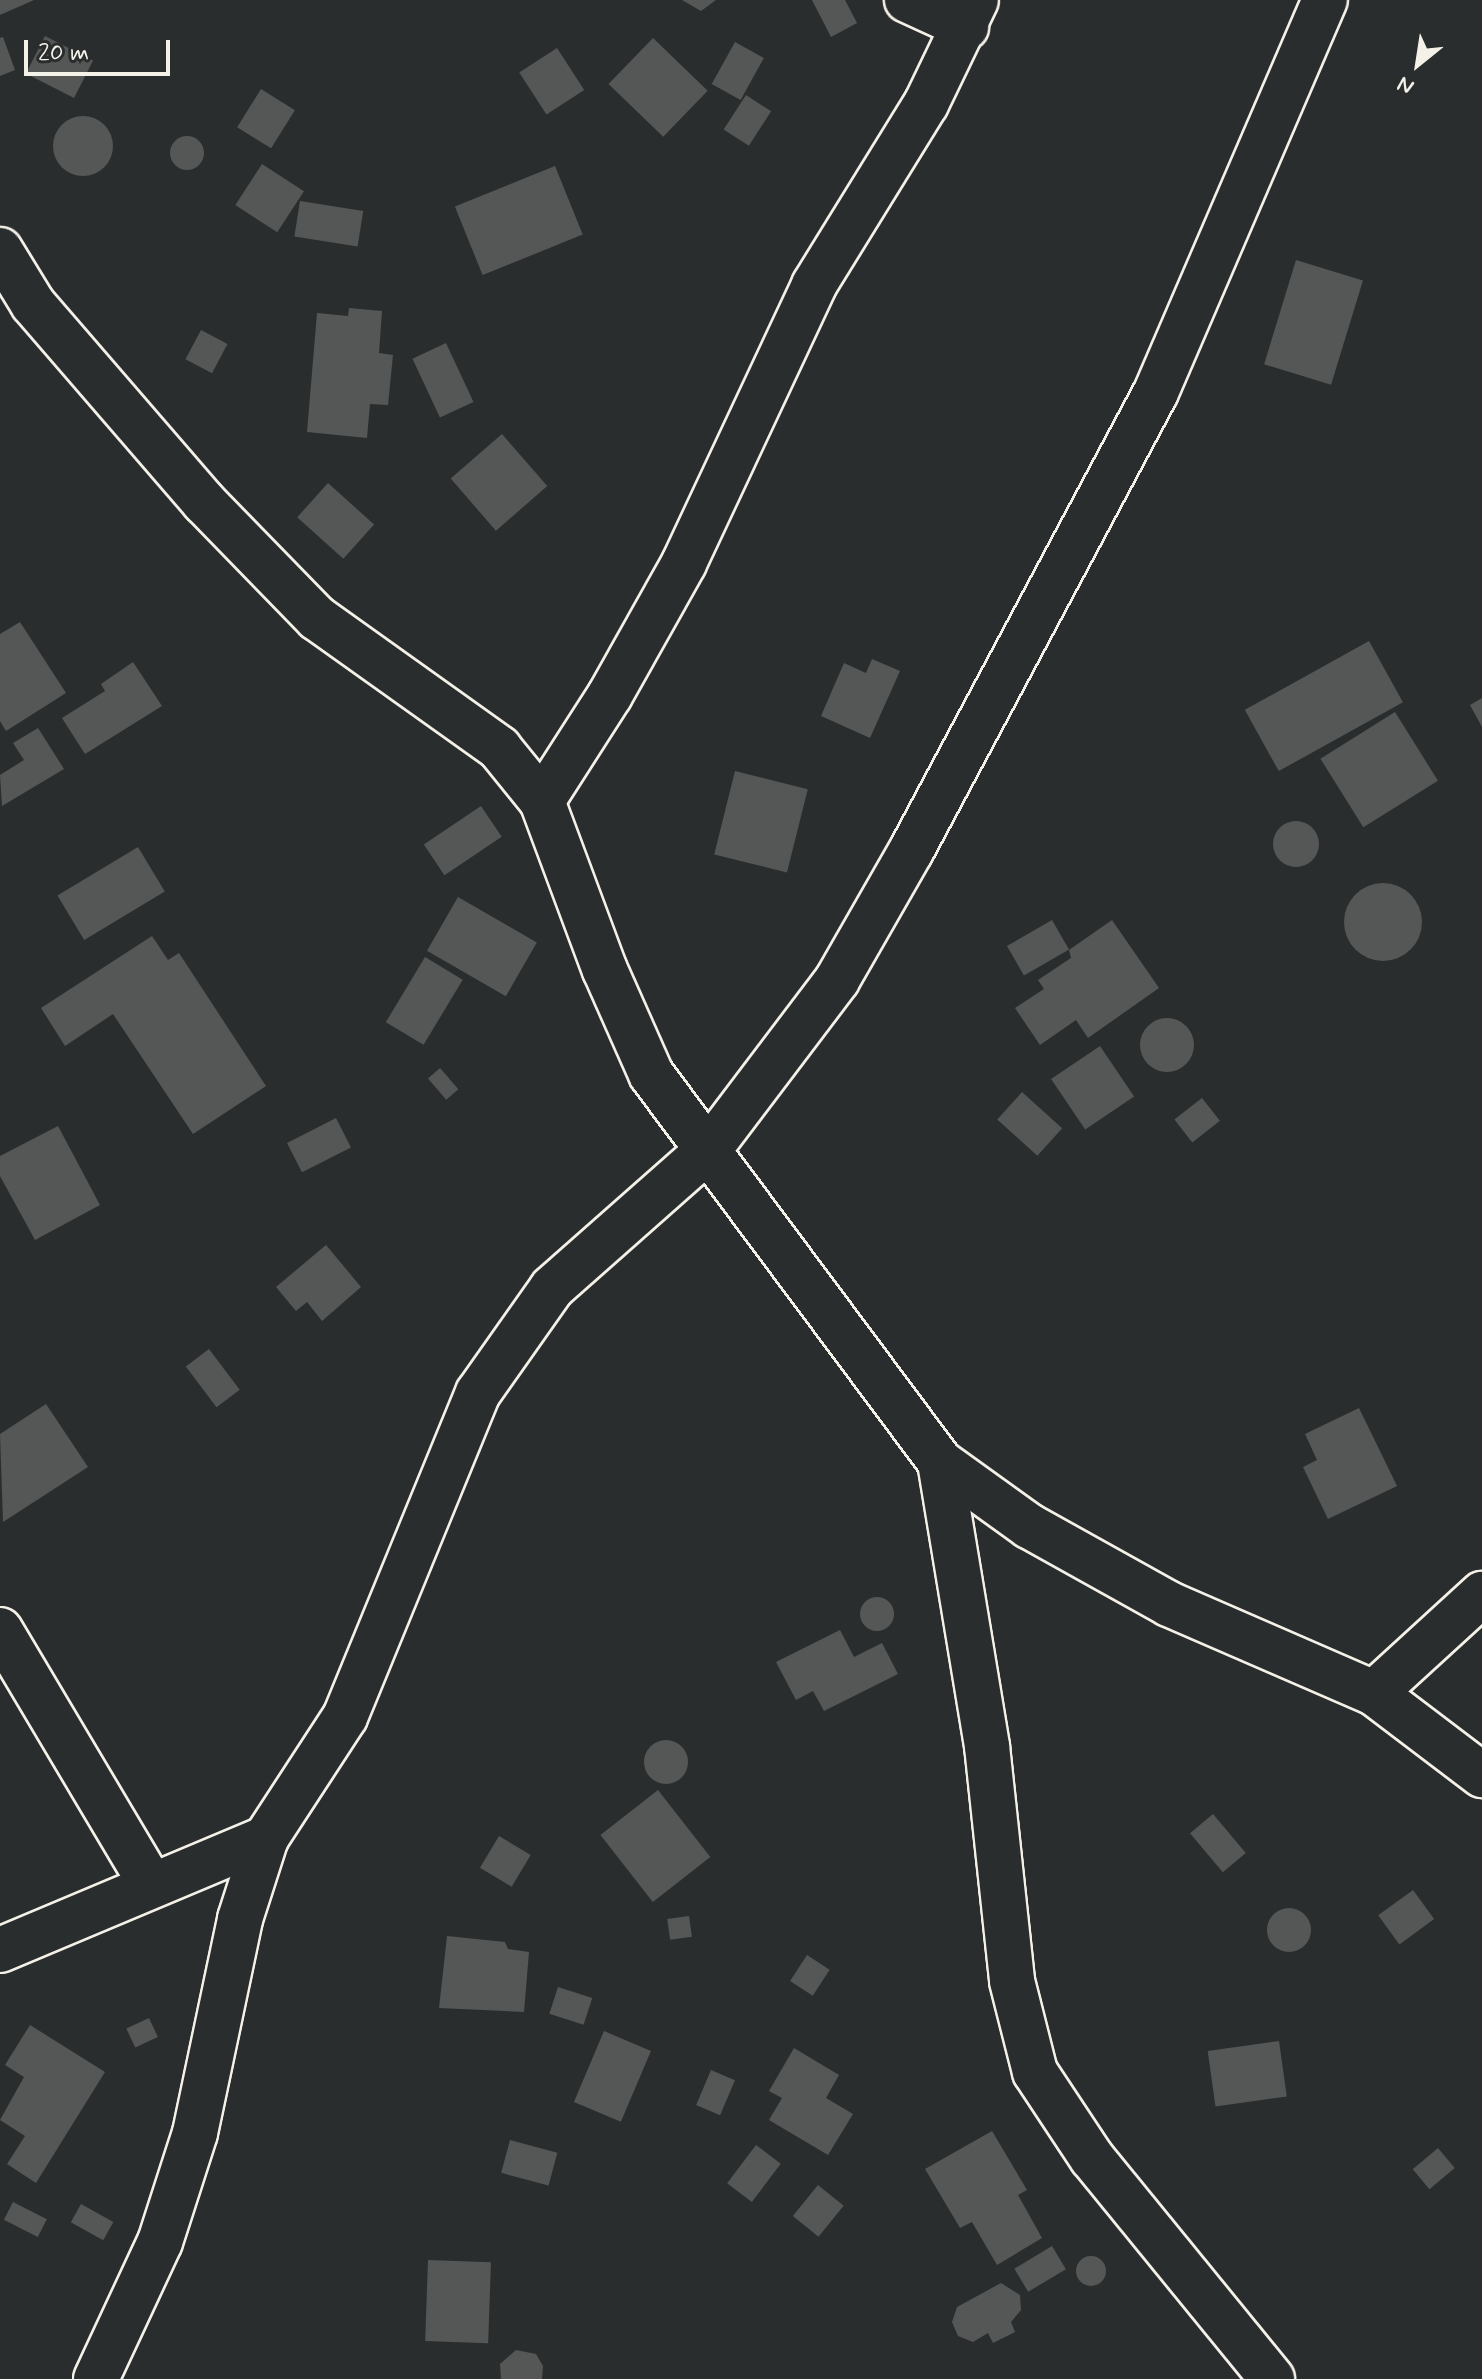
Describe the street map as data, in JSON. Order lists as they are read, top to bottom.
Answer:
{
  "scale_bar": "20 m",
  "north": "bottom left"
}
